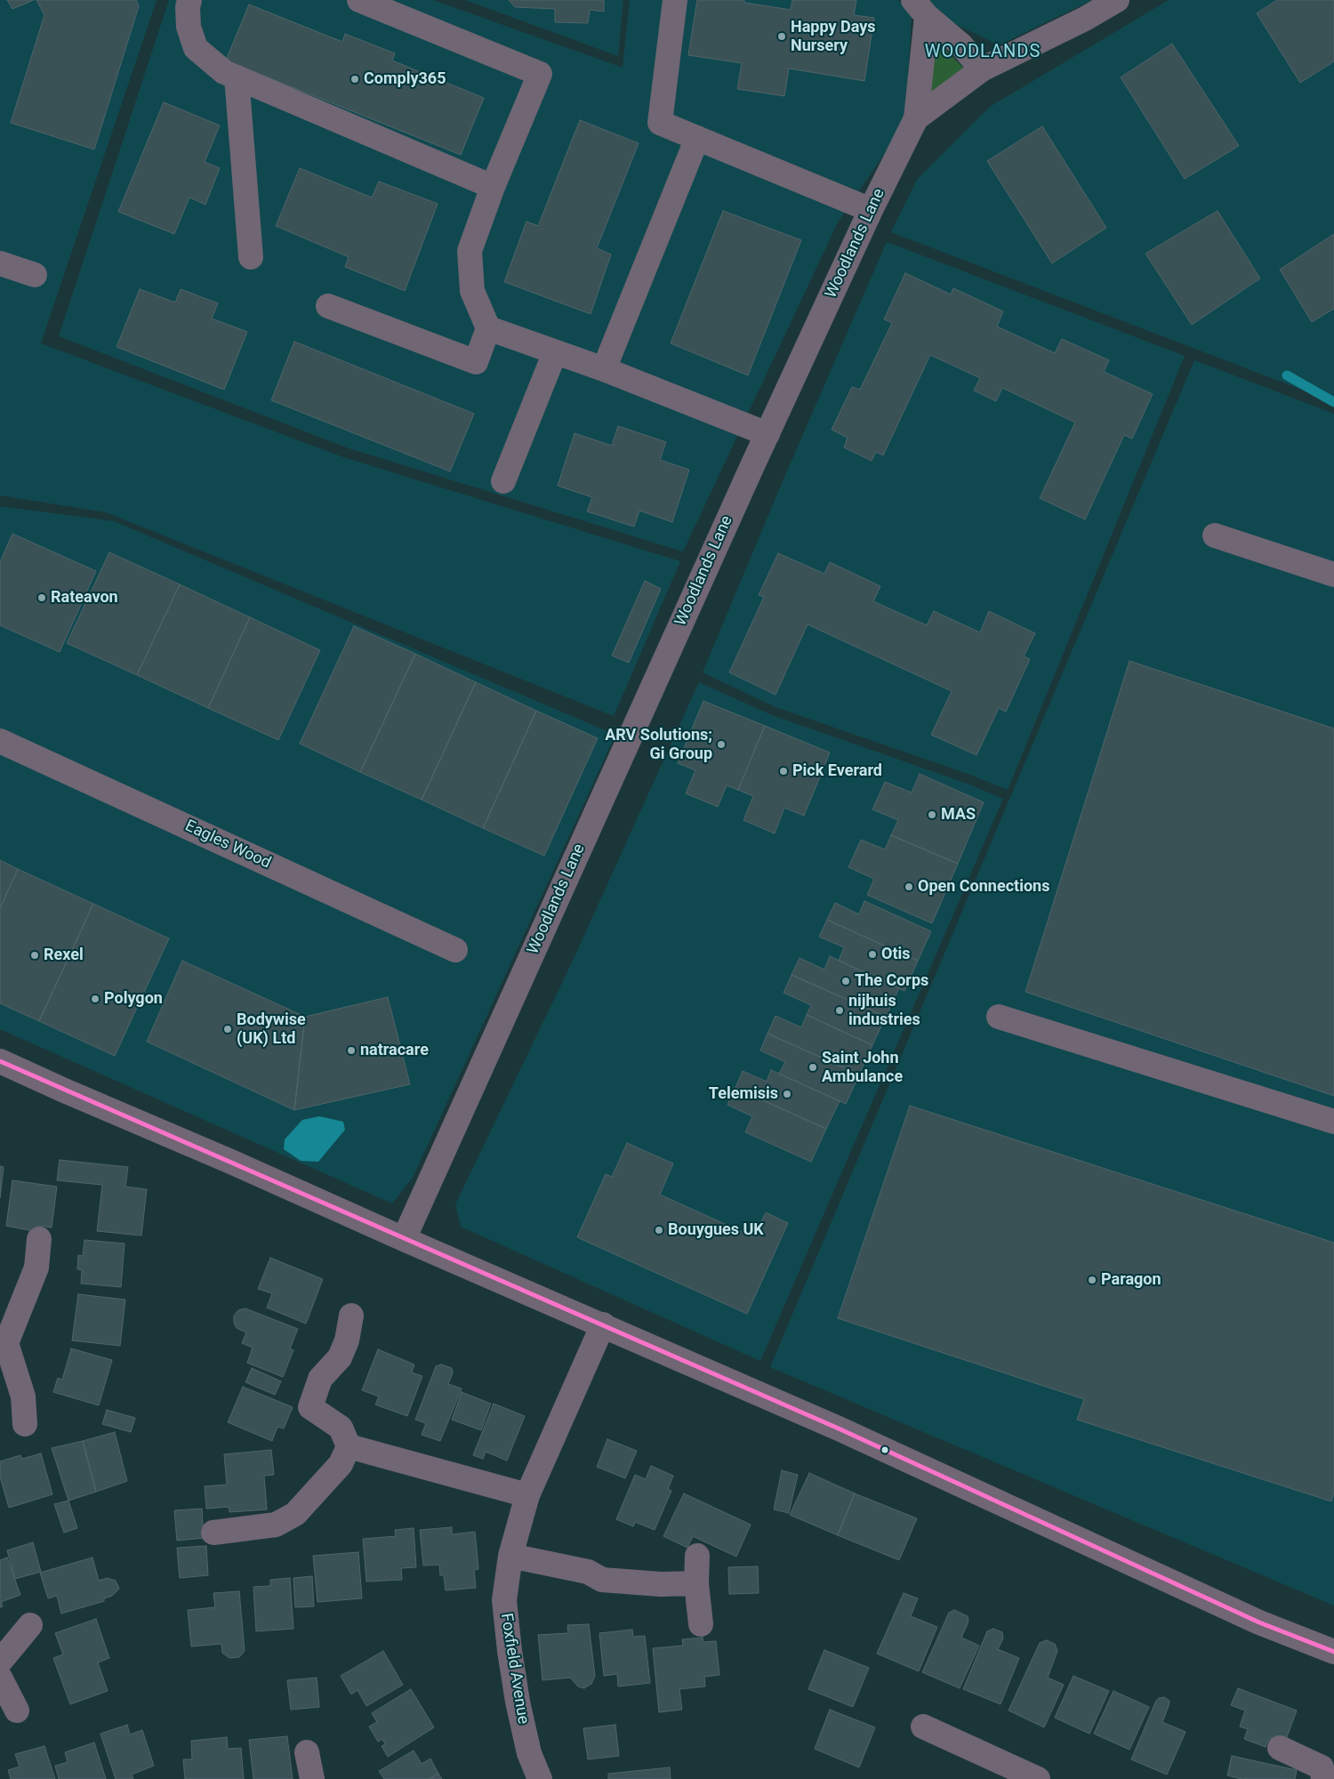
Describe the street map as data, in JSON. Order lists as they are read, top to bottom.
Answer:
{
  "streets": {
    "street": ["Woodlands Lane", "Eagles Wood", "Foxfield Avenue"]
  },
  "districts": ["WOODLANDS"],
  "places": [
    "Happy Days Nursery",
    "Comply365",
    "Rateavon",
    "ARV Solutions; Gi Group",
    "Pick Everard",
    "MAS",
    "Open Connections",
    "Otis",
    "Rexel",
    "The Corps",
    "Polygon",
    "nijhuis industries",
    "Bodywise (UK) Ltd",
    "natracare",
    "Saint John Ambulance",
    "Telemisis",
    "Bouygues UK",
    "Paragon"
  ]
}
